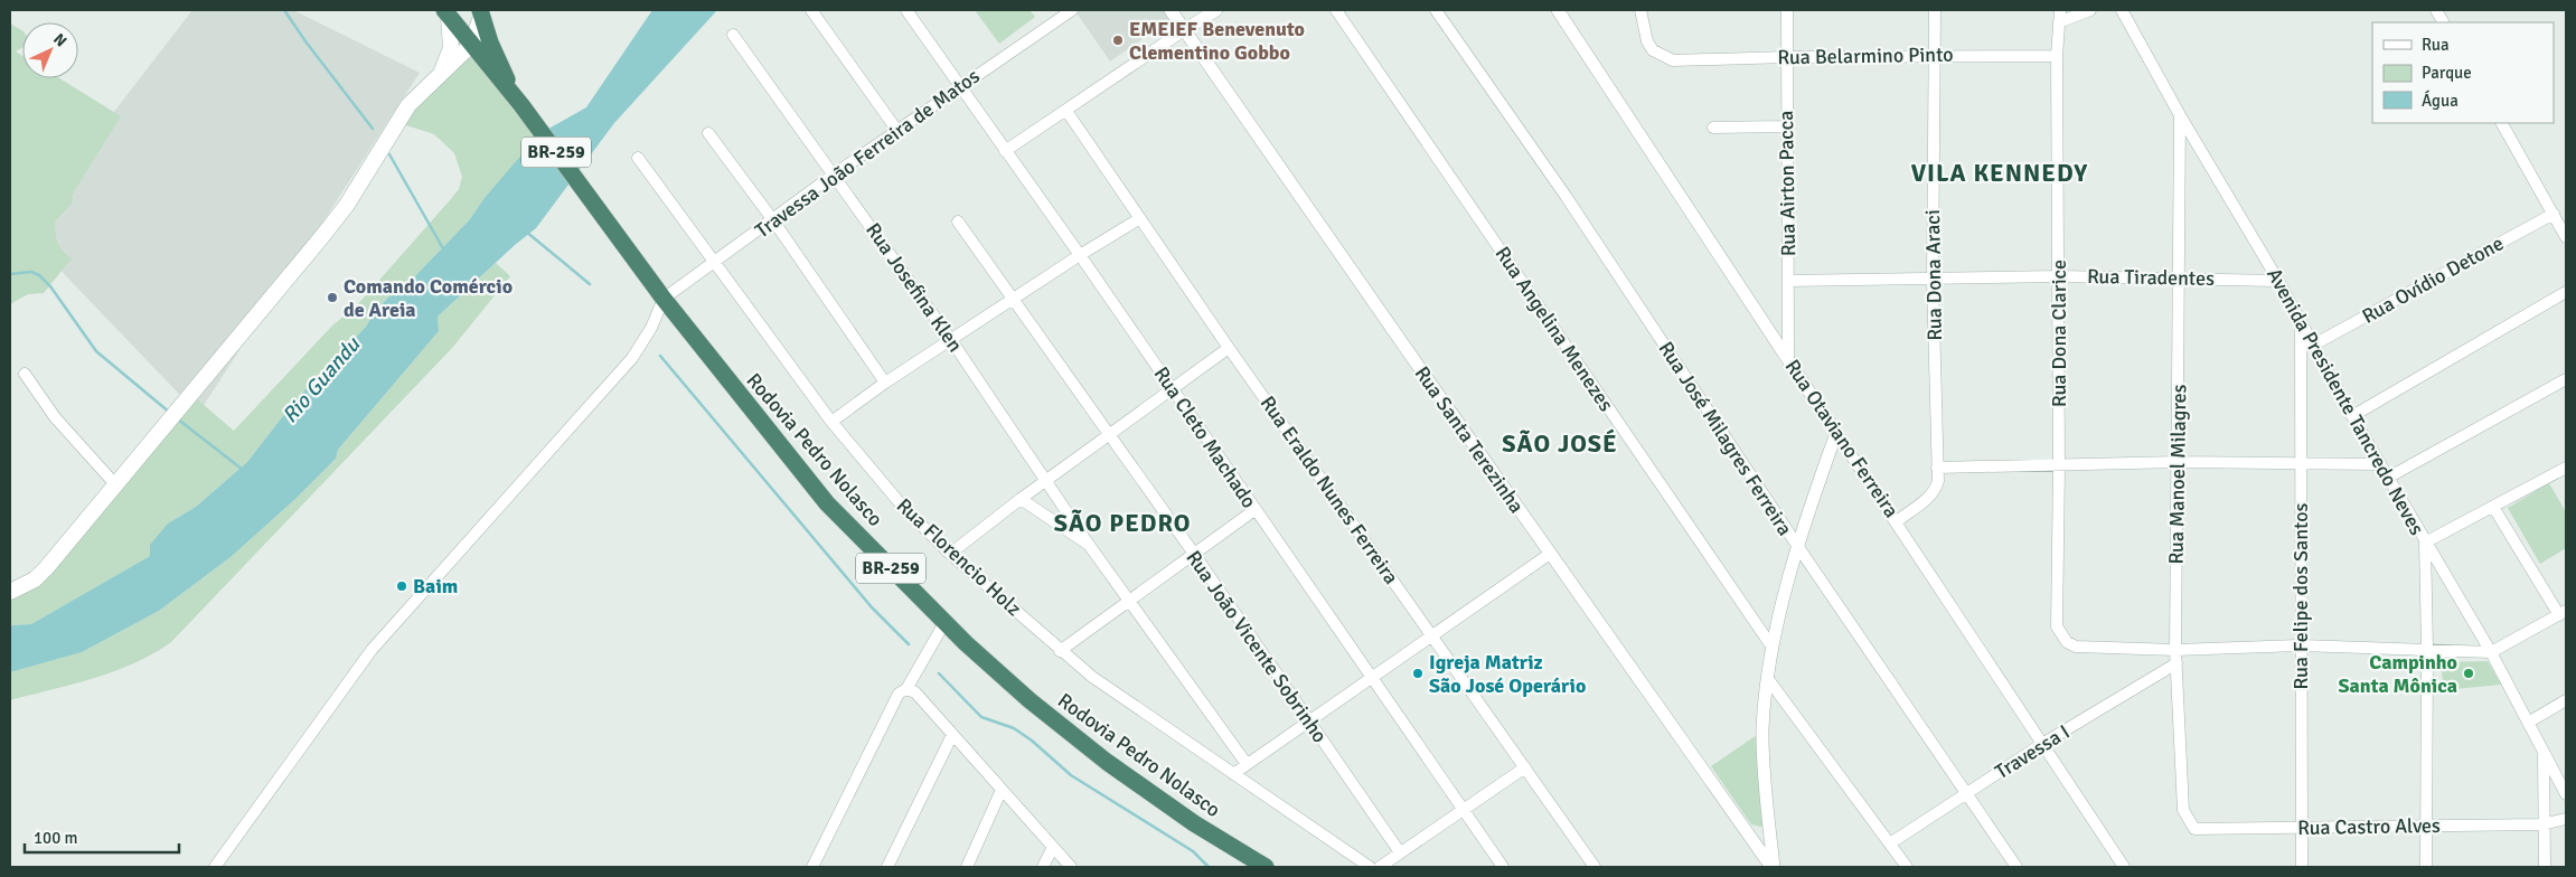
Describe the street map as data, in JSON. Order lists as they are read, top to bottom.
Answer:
{
  "streets": {
    "highway": ["BR-259", "Rodovia Pedro Nolasco"],
    "street": [
      "Rua Belarmino Pinto",
      "Travessa João Ferreira de Matos",
      "Rua Airton Pacca",
      "Rua Dona Araci",
      "Rua Tiradentes",
      "Rua Ovídio Detone",
      "Rua Josefina Klen",
      "Rua Angelina Menezes",
      "Rua Dona Clarice",
      "Avenida Presidente Tancredo Neves",
      "Rua Cleto Machado",
      "Rua José Milagres Ferreira",
      "Rua Otaviano Ferreira",
      "Rua Santa Terezinha",
      "Rua Manoel Milagres",
      "Rua Eraldo Nunes Ferreira",
      "Rua Florencio Holz",
      "Rua Felipe dos Santos",
      "Rua João Vicente Sobrinho",
      "Travessa I",
      "Rua Castro Alves"
    ]
  },
  "crossings": [
    ["Rua Belarmino Pinto", "Rua Airton Pacca"],
    ["Rua Belarmino Pinto", "Rua Dona Araci"],
    ["Rua Belarmino Pinto", "Rua Dona Clarice"],
    ["Travessa João Ferreira de Matos", "Rua Josefina Klen"],
    ["Travessa João Ferreira de Matos", "Rua Cleto Machado"],
    ["Travessa João Ferreira de Matos", "Rodovia Pedro Nolasco"],
    ["Travessa João Ferreira de Matos", "Rua Florencio Holz"],
    ["Rua Airton Pacca", "Rua Tiradentes"],
    ["Rua Airton Pacca", "Rua Otaviano Ferreira"],
    ["Rua Dona Araci", "Rua Tiradentes"],
    ["Rua Dona Araci", "Rua Otaviano Ferreira"],
    ["Rua Tiradentes", "Rua Dona Clarice"],
    ["Rua Tiradentes", "Avenida Presidente Tancredo Neves"],
    ["Rua Tiradentes", "Rua Manoel Milagres"],
    ["Rua Ovídio Detone", "Avenida Presidente Tancredo Neves"],
    ["Rua Dona Clarice", "Rua Manoel Milagres"],
    ["Avenida Presidente Tancredo Neves", "Rua Manoel Milagres"],
    ["Avenida Presidente Tancredo Neves", "Rua Felipe dos Santos"],
    ["Rua José Milagres Ferreira", "Travessa I"],
    ["Rua Otaviano Ferreira", "Travessa I"],
    ["Rua Manoel Milagres", "Travessa I"],
    ["Rua Manoel Milagres", "Rua Castro Alves"],
    ["Rua Felipe dos Santos", "Rua Castro Alves"]
  ],
  "districts": ["VILA KENNEDY", "SÃO JOSÉ", "SÃO PEDRO"],
  "water": ["Rio Guandu"],
  "places": [
    "EMEIEF Benevenuto Clementino Gobbo",
    "Comando Comércio de Areia",
    "Baim",
    "Igreja Matriz São José Operário",
    "Campinho Santa Mônica"
  ],
  "legend": ["Rua", "Parque", "Água"],
  "scale_bar": "100 m",
  "north": "top right"
}
